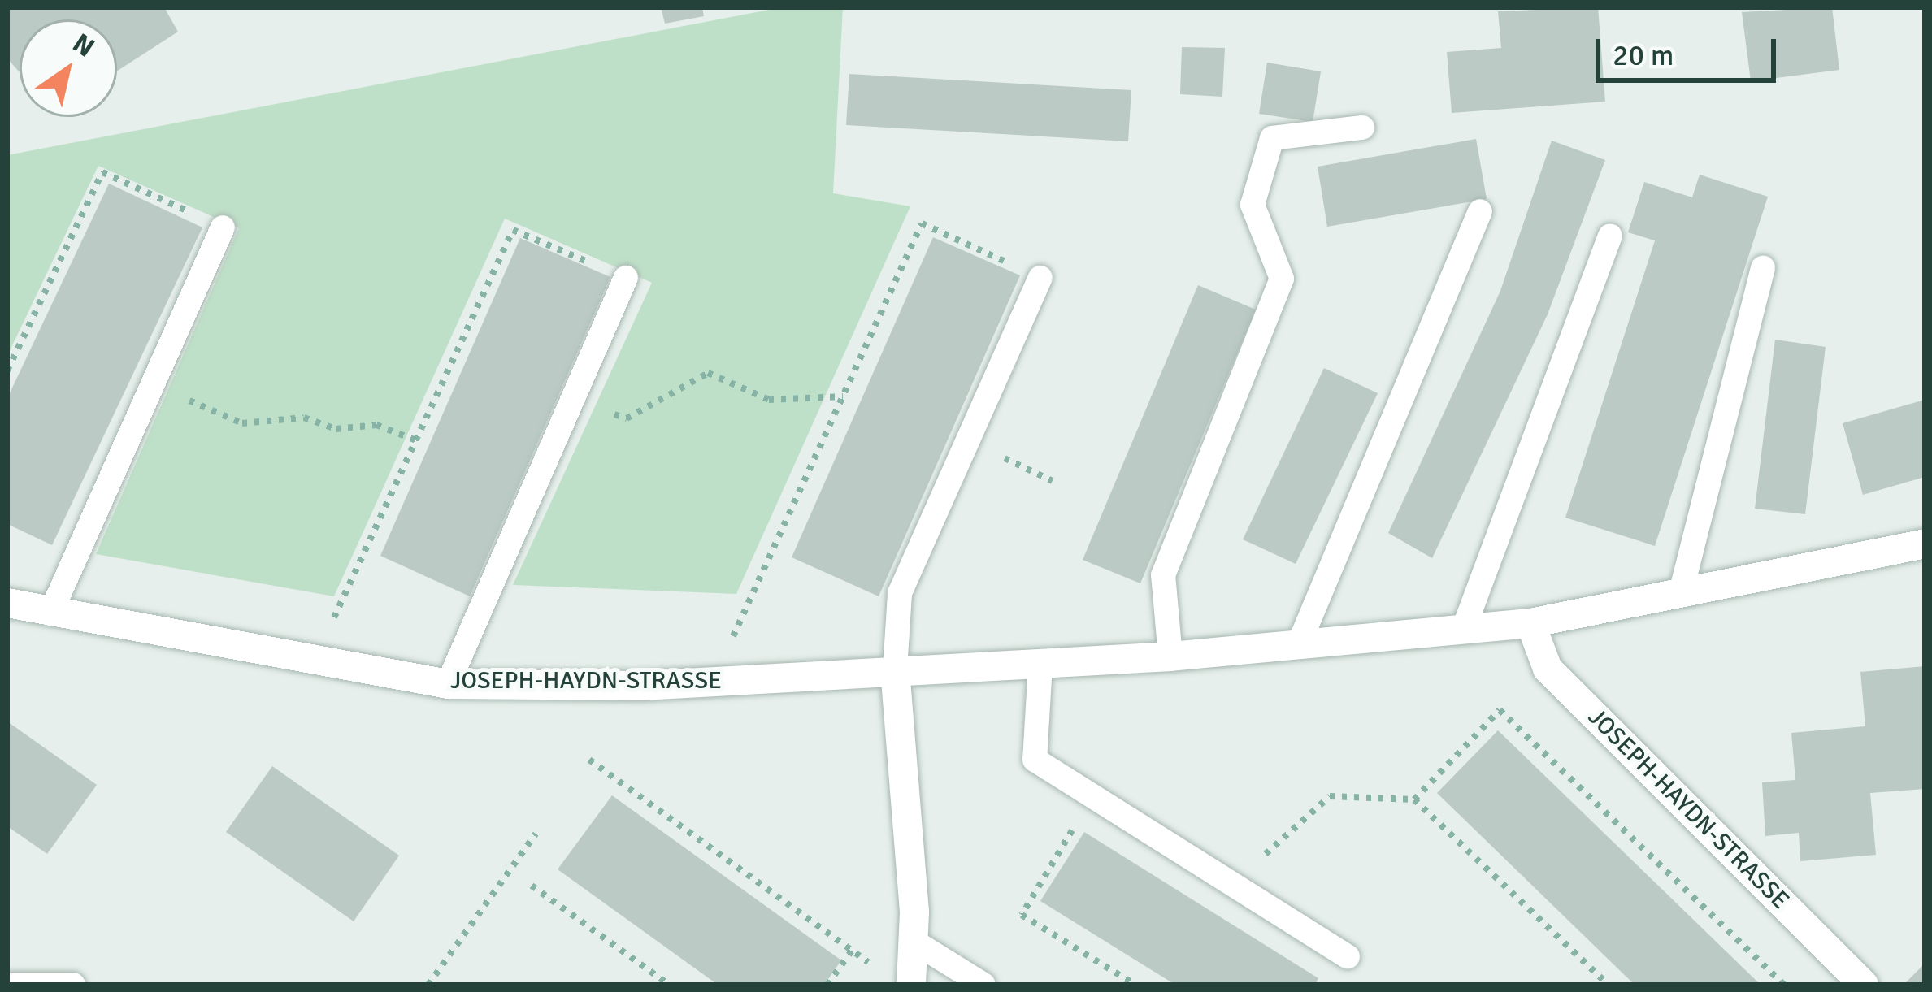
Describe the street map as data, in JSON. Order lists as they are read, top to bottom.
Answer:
{
  "streets": {
    "street": ["JOSEPH-HAYDN-STRASSE"]
  },
  "scale_bar": "20 m",
  "north": "top right"
}
